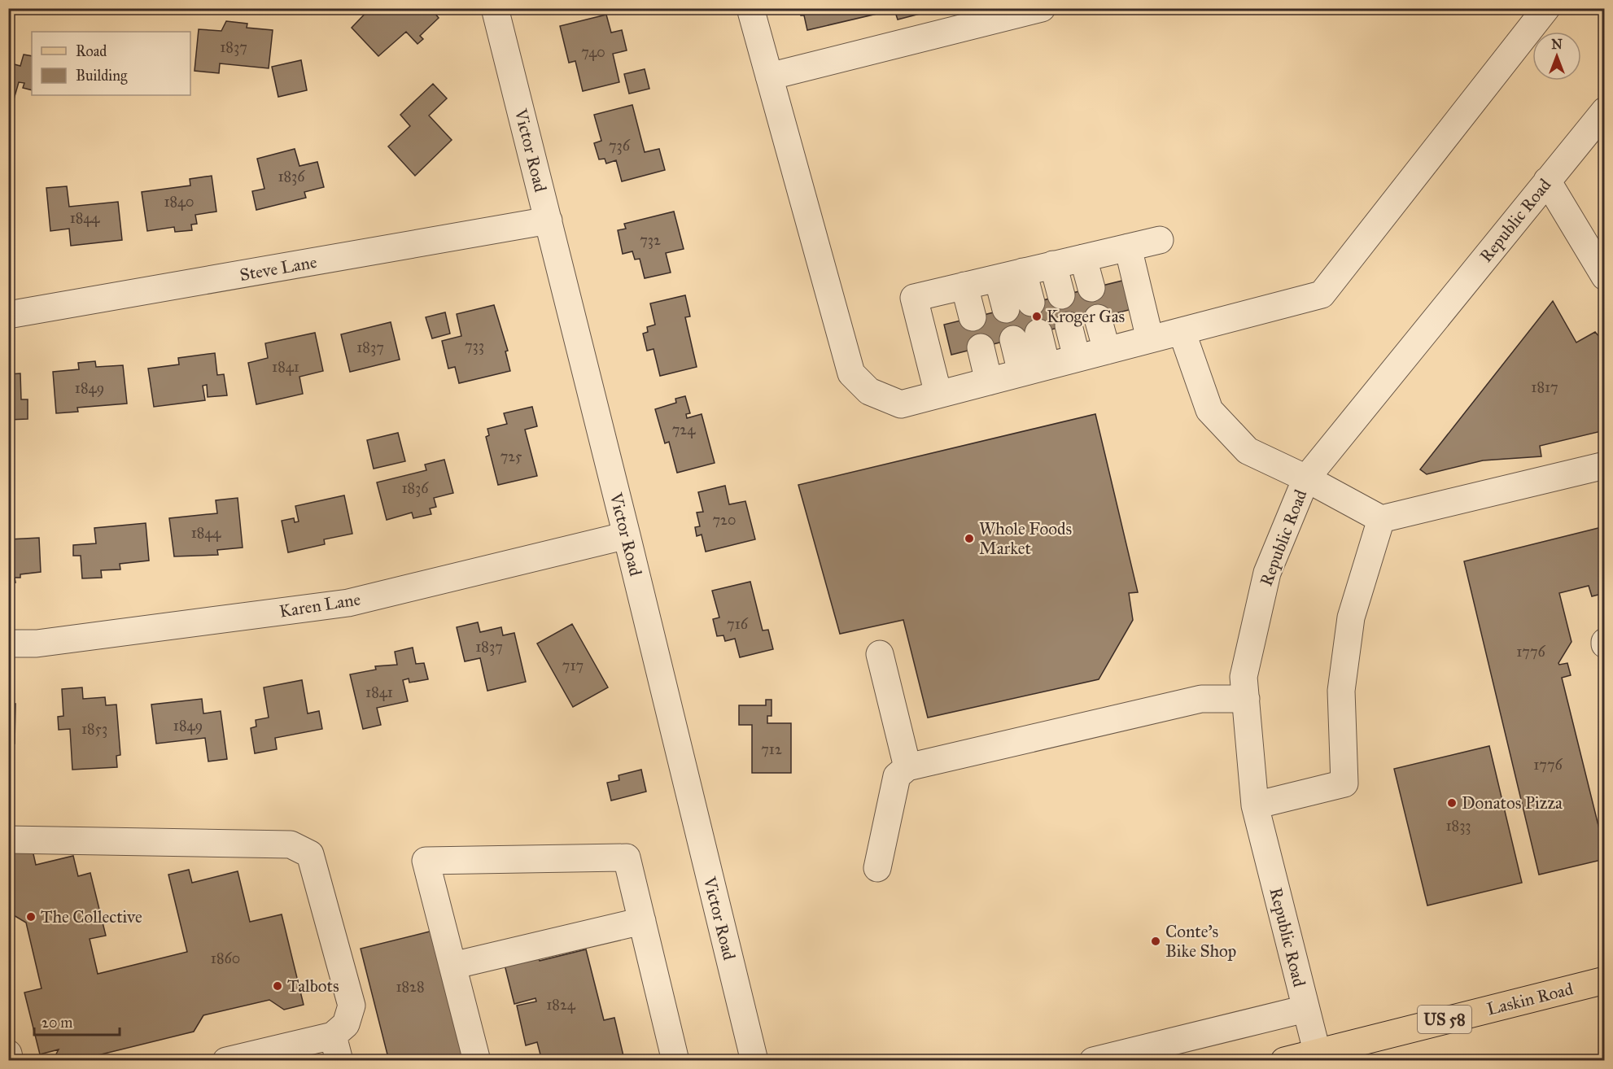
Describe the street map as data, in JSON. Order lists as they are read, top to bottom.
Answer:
{
  "streets": {
    "main road": ["Laskin Road", "US 58"],
    "street": [
      "Victor Road",
      "Republic Road",
      "Steve Lane",
      "Karen Lane"
    ]
  },
  "crossings": [
    ["Victor Road", "Steve Lane"],
    ["Victor Road", "Karen Lane"],
    ["Republic Road", "Laskin Road"]
  ],
  "places": [
    "Kroger Gas",
    "Whole Foods Market",
    "Donatos Pizza",
    "The Collective",
    "Conte's Bike Shop",
    "Talbots"
  ],
  "house_numbers": [
    "1837",
    "740",
    "736",
    "1836",
    "1840",
    "1844",
    "732",
    "733",
    "1837",
    "1841",
    "1817",
    "1849",
    "724",
    "725",
    "1836",
    "720",
    "1844",
    "716",
    "1837",
    "1776",
    "717",
    "1841",
    "1849",
    "1853",
    "712",
    "1776",
    "1833",
    "1860",
    "1828",
    "1824"
  ],
  "legend": ["Road", "Building"],
  "scale_bar": "20 m",
  "north": "top"
}
